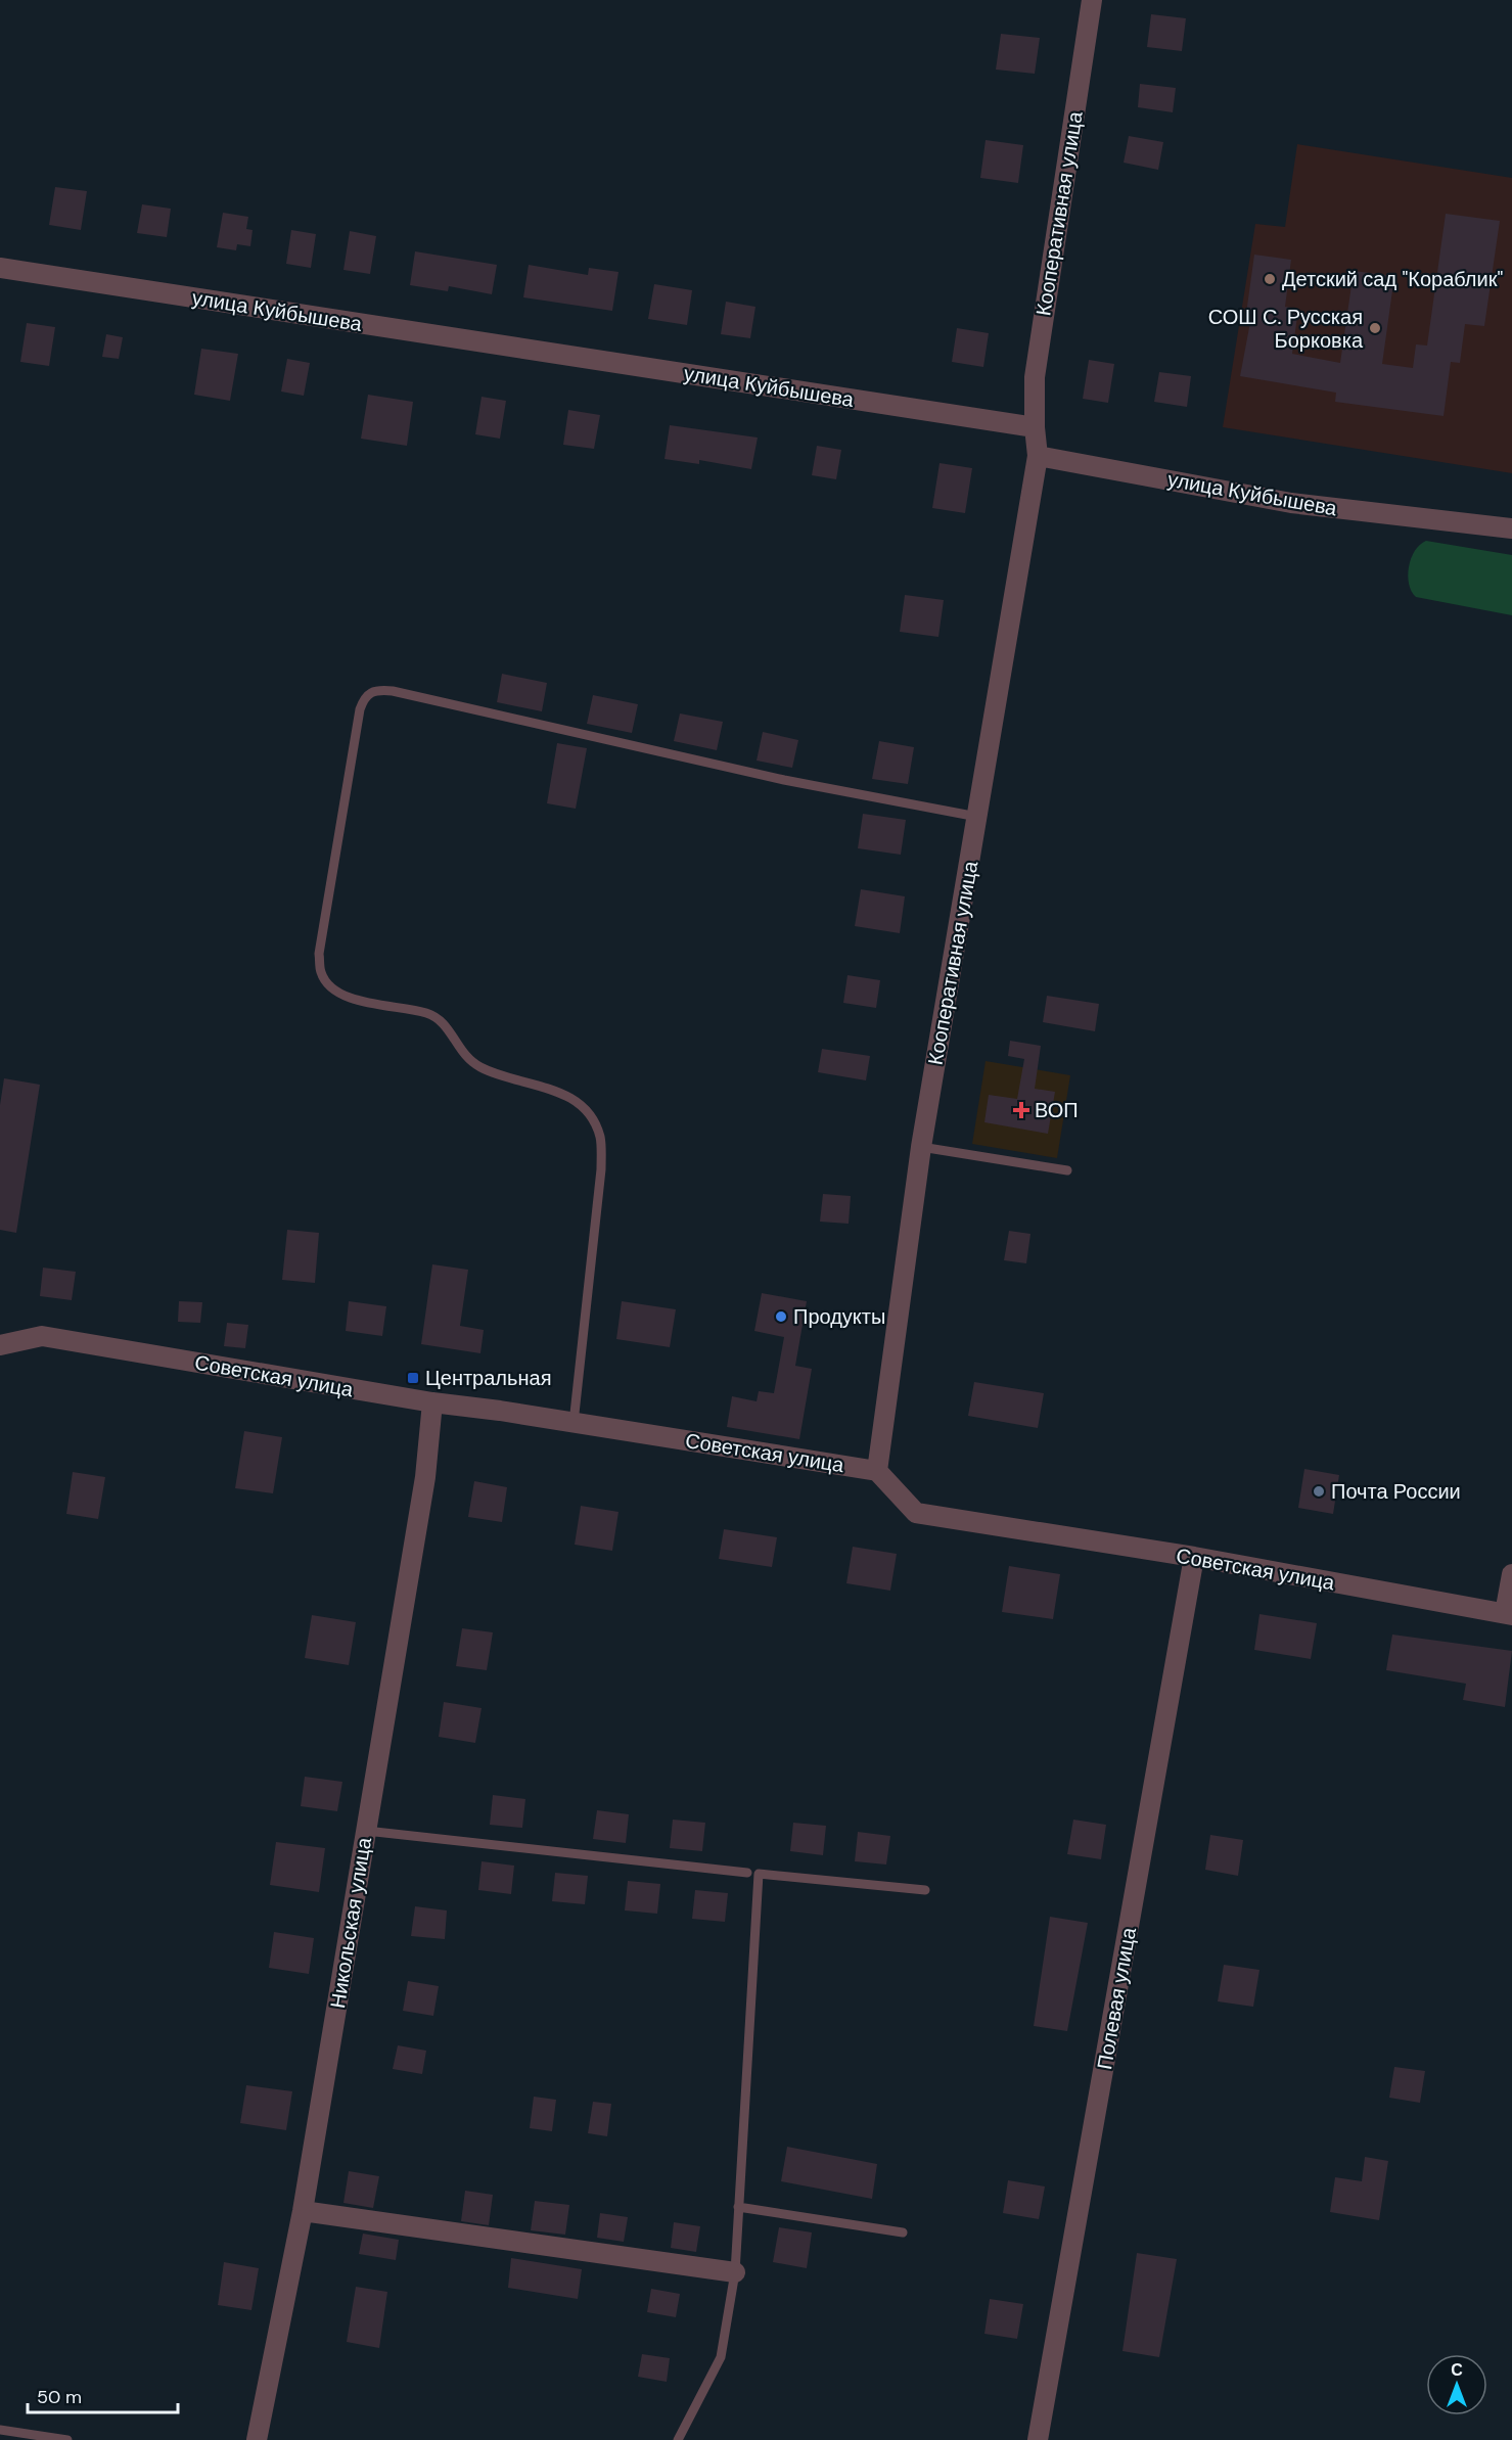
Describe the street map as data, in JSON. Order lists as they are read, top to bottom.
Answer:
{
  "streets": {
    "street": [
      "Кооперативная улица",
      "улица Куйбышева",
      "Советская улица",
      "Никольская улица",
      "Полевая улица"
    ]
  },
  "crossings": [
    ["Кооперативная улица", "улица Куйбышева"],
    ["Кооперативная улица", "Советская улица"],
    ["Советская улица", "Никольская улица"],
    ["Советская улица", "Полевая улица"]
  ],
  "places": {
    "other": [
      "Детский сад \"Кораблик\"",
      "СОШ С. Русская Борковка",
      "Продукты",
      "Почта России"
    ],
    "health": ["ВОП"],
    "transit": ["Центральная"]
  },
  "scale_bar": "50 m",
  "north": "top"
}
